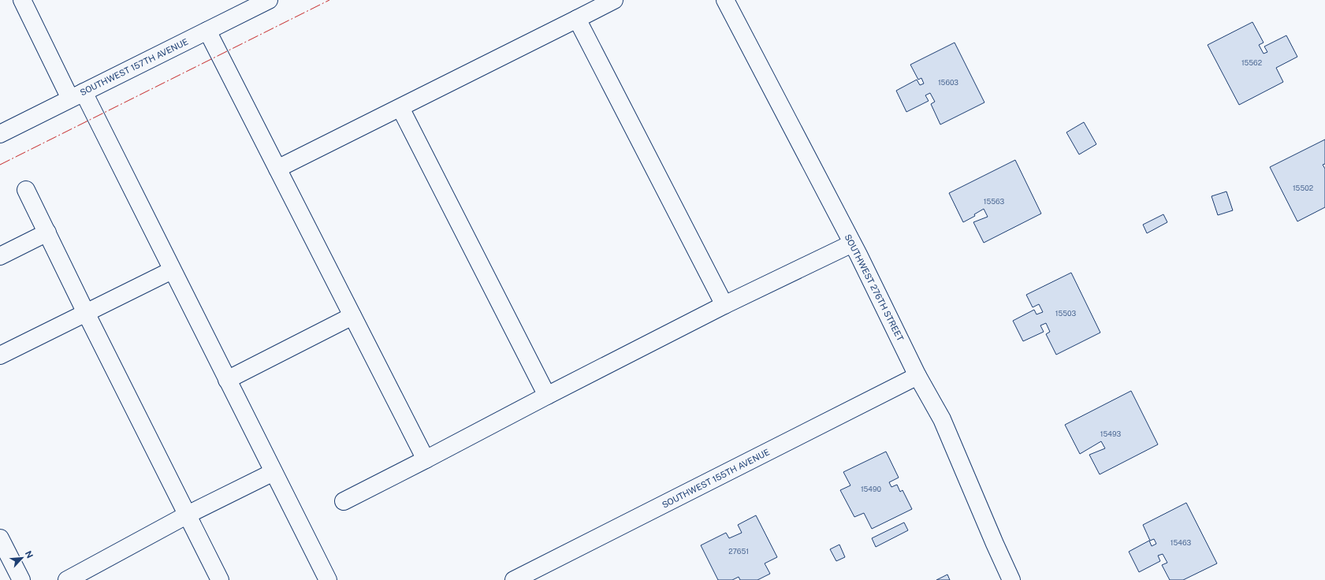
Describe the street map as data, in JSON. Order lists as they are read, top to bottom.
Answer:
{
  "streets": {
    "street": ["SOUTHWEST 157TH AVENUE", "SOUTHWEST 276TH STREET", "SOUTHWEST 155TH AVENUE"]
  },
  "crossings": [
    ["SOUTHWEST 276TH STREET", "SOUTHWEST 155TH AVENUE"]
  ],
  "house_numbers": [
    "15562",
    "15603",
    "15502",
    "15563",
    "15503",
    "15493",
    "15490",
    "15463",
    "27651"
  ],
  "north": "top right"
}
